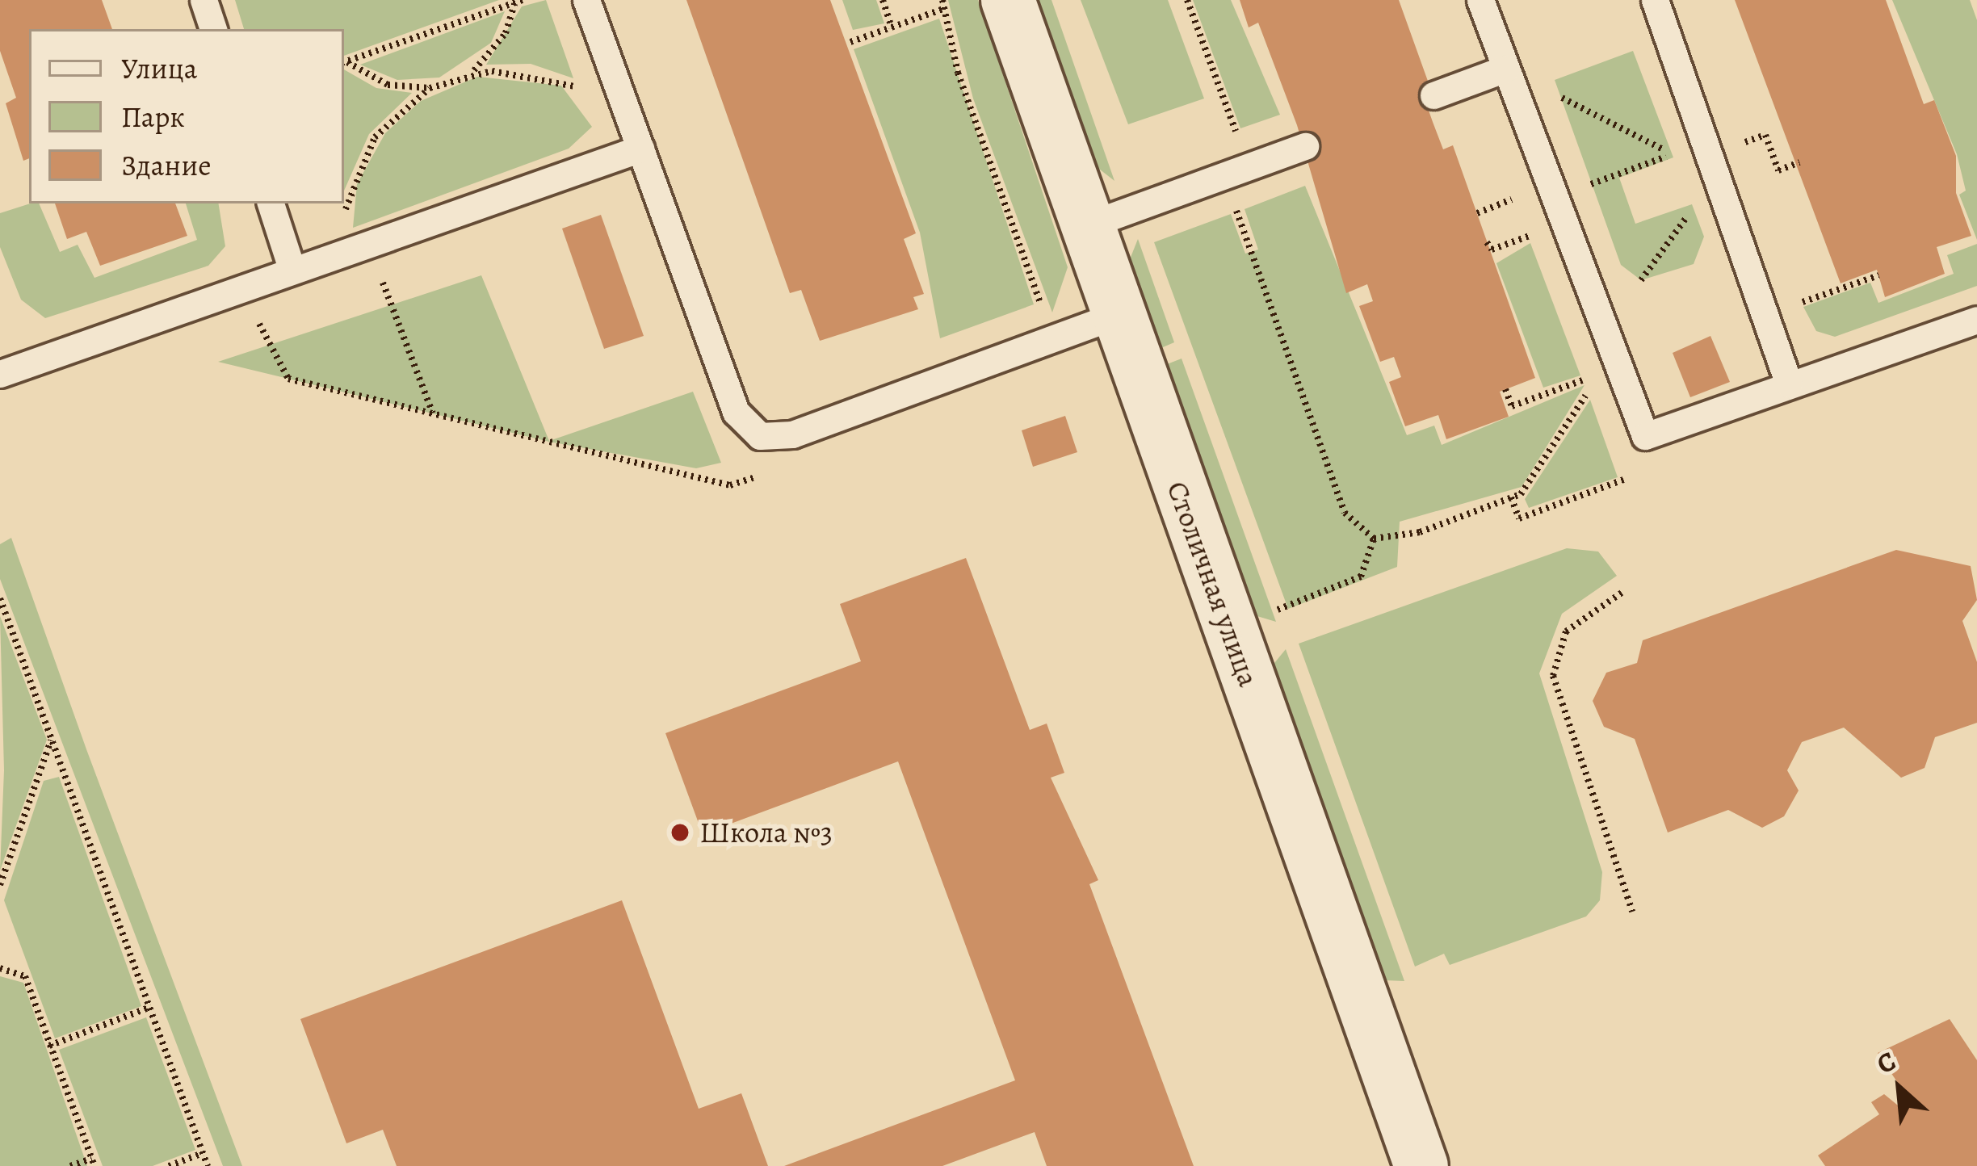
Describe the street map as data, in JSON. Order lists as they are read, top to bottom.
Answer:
{
  "streets": {
    "street": ["Столичная улица"]
  },
  "places": ["Школа №3"],
  "legend": ["Улица", "Парк", "Здание"],
  "north": "top left"
}
